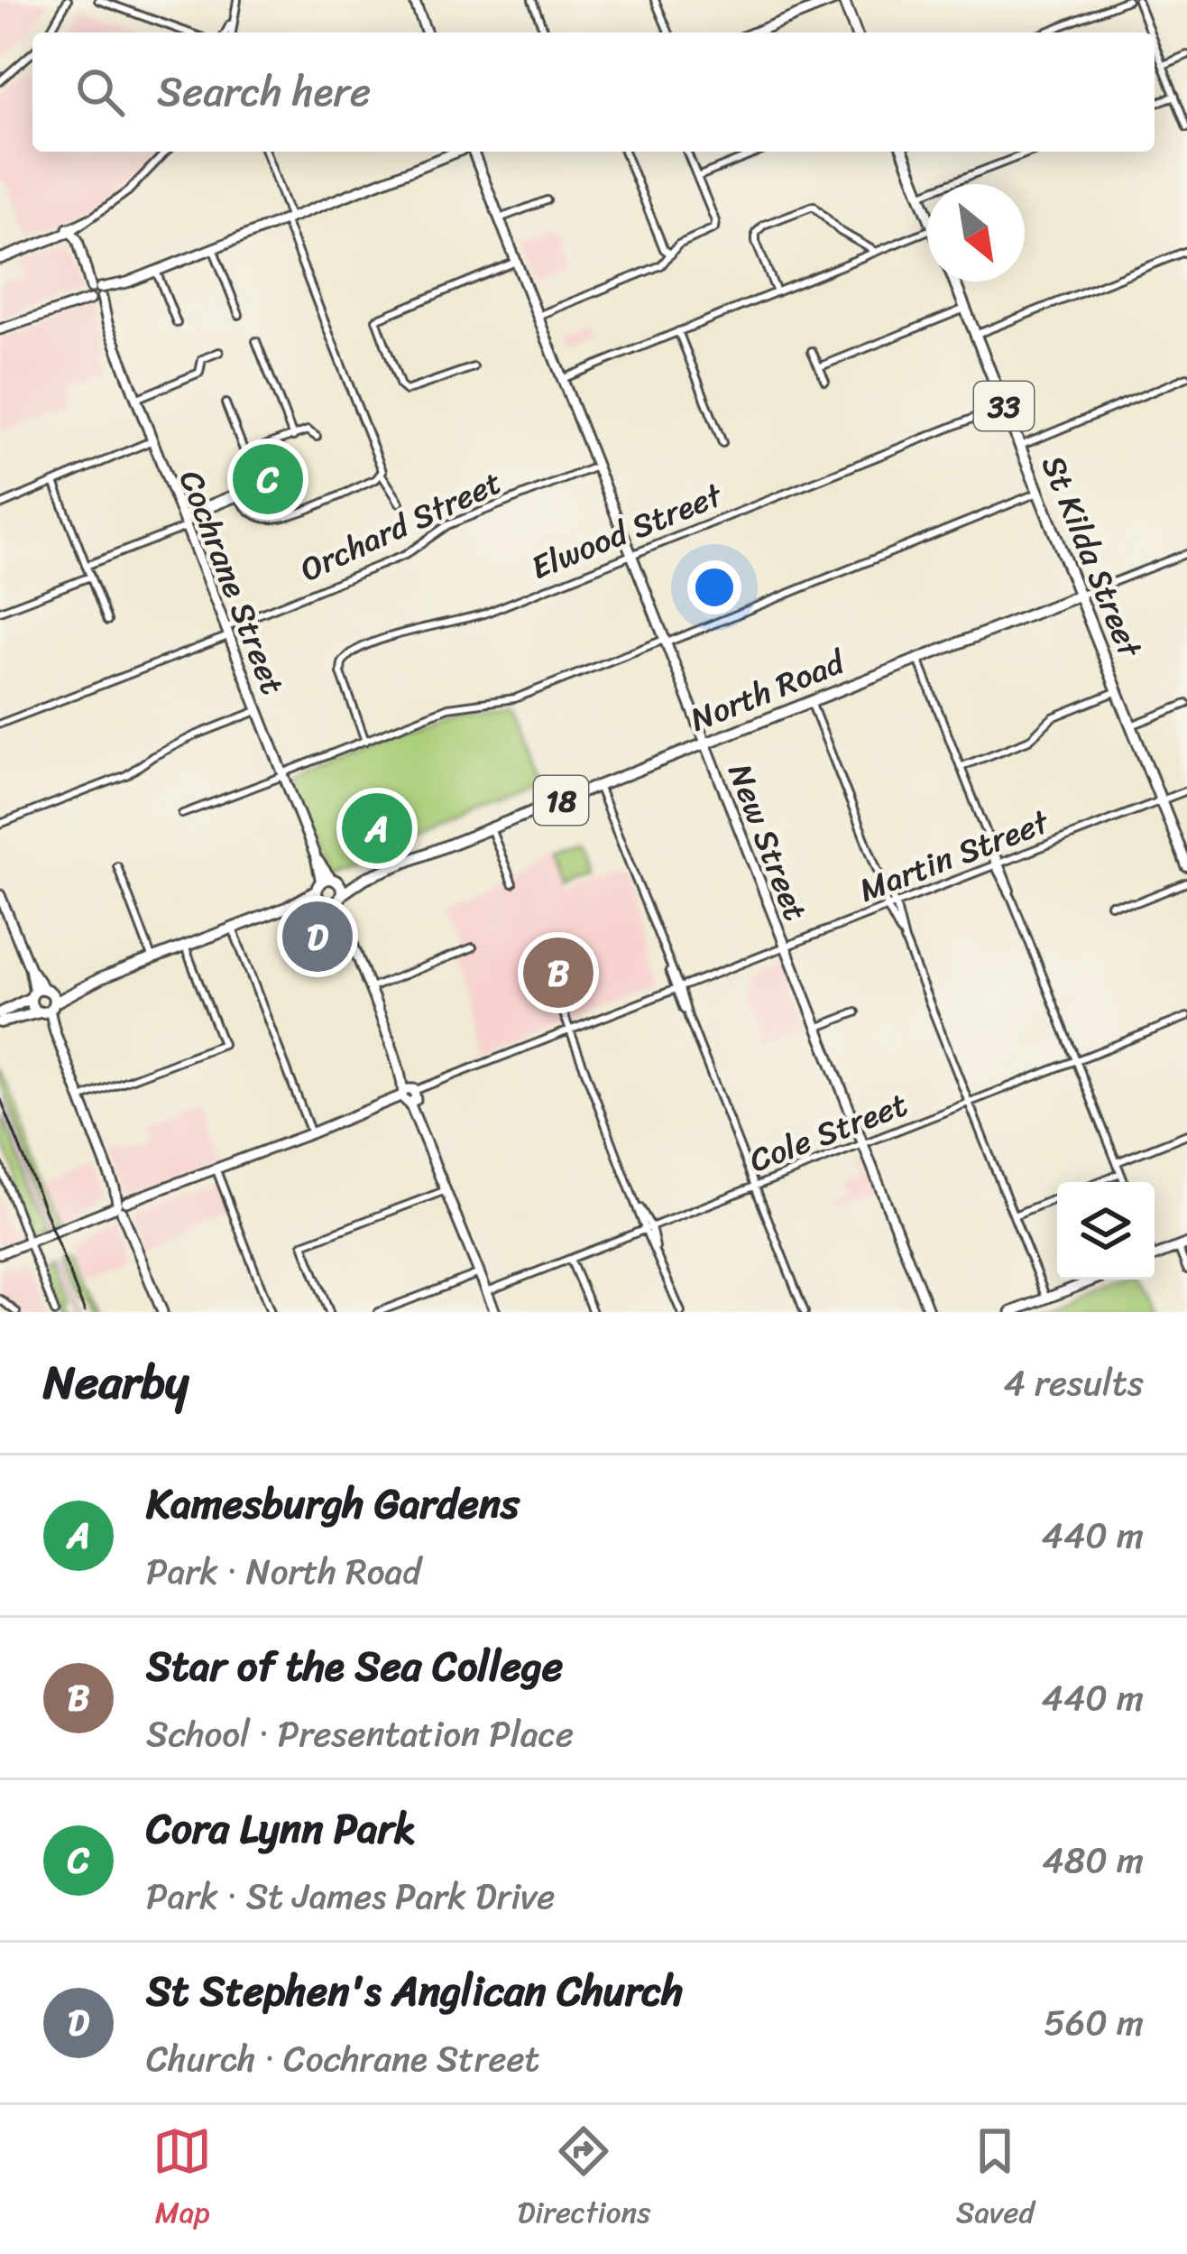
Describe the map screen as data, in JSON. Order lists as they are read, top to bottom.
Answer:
{
  "streets": {
    "main road": [
      "33",
      "St Kilda Street",
      "North Road",
      "18"
    ],
    "street": [
      "Orchard Street",
      "Elwood Street",
      "Cochrane Street",
      "New Street",
      "Martin Street",
      "Cole Street"
    ]
  },
  "crossings": [
    ["Orchard Street", "Cochrane Street"],
    ["Orchard Street", "New Street"],
    ["Elwood Street", "St Kilda Street"],
    ["Elwood Street", "New Street"],
    ["St Kilda Street", "North Road"],
    ["St Kilda Street", "Martin Street"],
    ["Cochrane Street", "North Road"],
    ["Cochrane Street", "Martin Street"],
    ["Cochrane Street", "Cole Street"],
    ["North Road", "New Street"],
    ["New Street", "Martin Street"],
    ["New Street", "Cole Street"]
  ],
  "north": "bottom right",
  "page": {
    "search": "Search here",
    "pins": [
      "C",
      "A",
      "D",
      "B"
    ],
    "heading": ["Nearby", "4 results"],
    "list": [
      {
        "mark": "A",
        "name": "Kamesburgh Gardens",
        "note": "Park · North Road",
        "value": "440 m"
      },
      {
        "mark": "B",
        "name": "Star of the Sea College",
        "note": "School · Presentation Place",
        "value": "440 m"
      },
      {
        "mark": "C",
        "name": "Cora Lynn Park",
        "note": "Park · St James Park Drive",
        "value": "480 m"
      },
      {
        "mark": "D",
        "name": "St Stephen's Anglican Church",
        "note": "Church · Cochrane Street",
        "value": "560 m"
      }
    ],
    "nav": ["Map", "Directions", "Saved"]
  }
}
